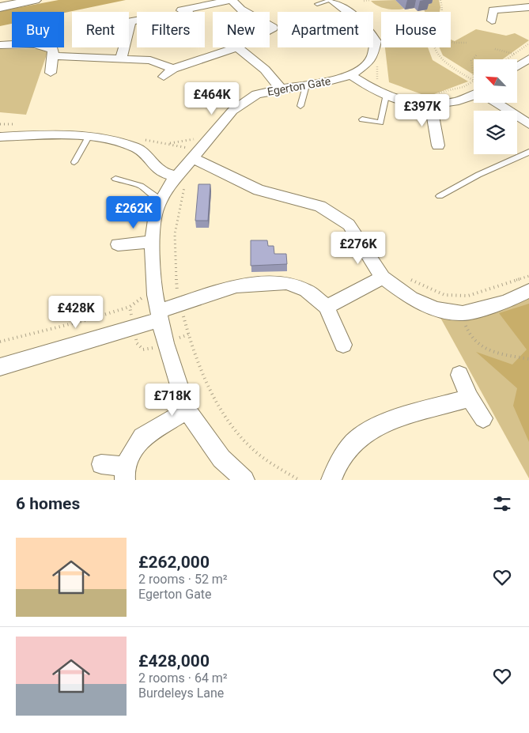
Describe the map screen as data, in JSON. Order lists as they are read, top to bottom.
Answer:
{
  "streets": {
    "street": ["Egerton Gate"]
  },
  "north": "top left",
  "page": {
    "chip": [
      "Buy",
      "Rent",
      "Filters",
      "New",
      "Apartment",
      "House"
    ],
    "price": [
      "£464K",
      "£397K",
      "£262K",
      "£276K",
      "£428K",
      "£718K"
    ],
    "heading": "6 homes",
    "list": [
      {
        "name": "£262,000",
        "note": "2 rooms · 52 m² · Egerton Gate"
      },
      {
        "name": "£428,000",
        "note": "2 rooms · 64 m² · Burdeleys Lane"
      }
    ]
  }
}
